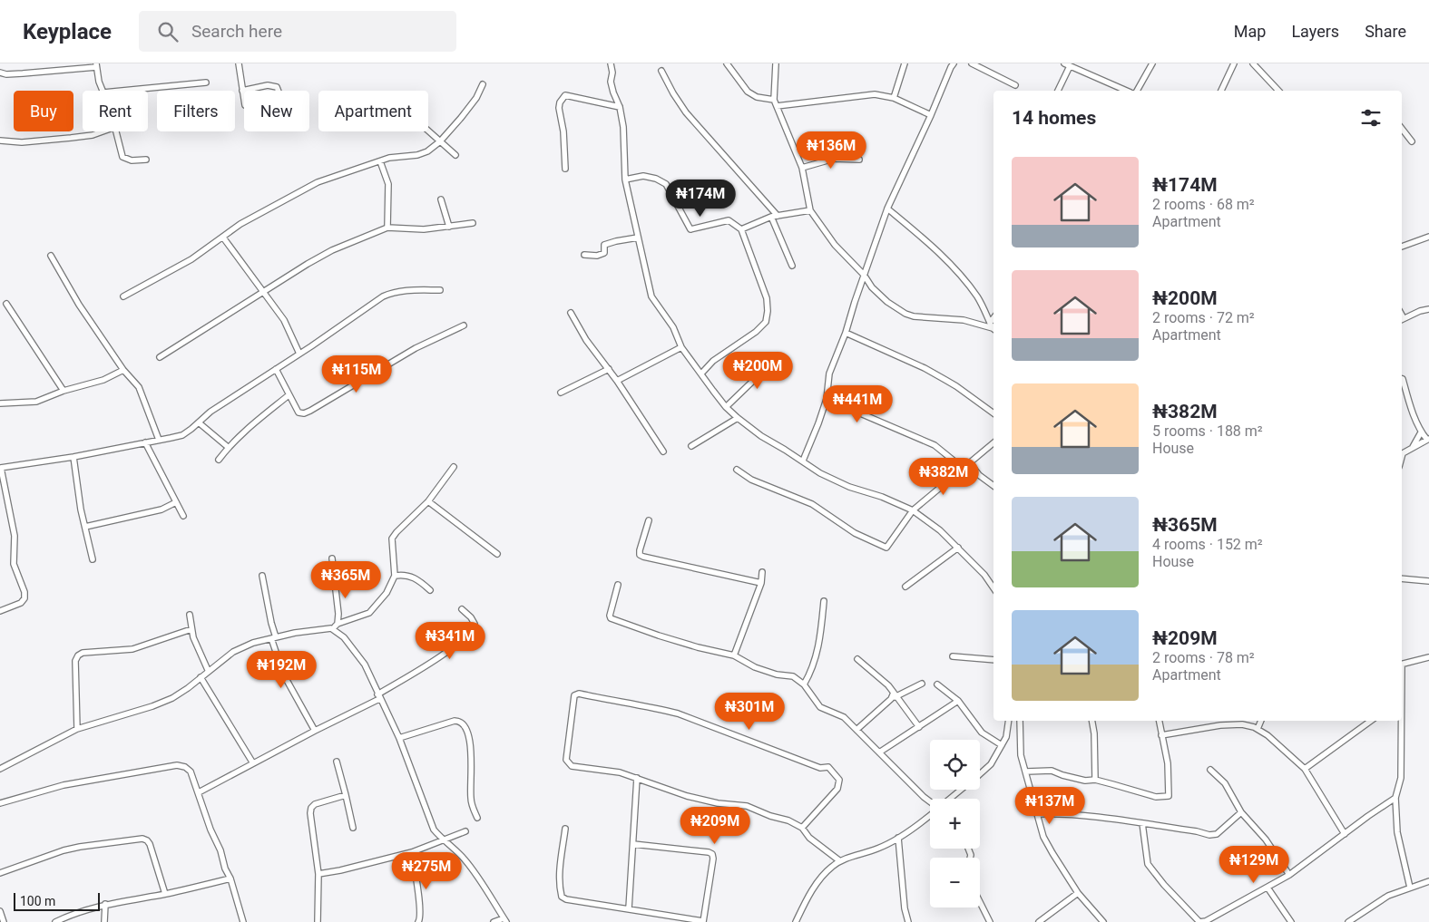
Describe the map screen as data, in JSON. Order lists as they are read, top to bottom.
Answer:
{
  "scale_bar": "100 m",
  "page": {
    "header": "Keyplace",
    "search": "Search here",
    "nav": ["Map", "Layers", "Share"],
    "chip": [
      "Buy",
      "Rent",
      "Filters",
      "New",
      "Apartment"
    ],
    "heading": "14 homes",
    "price": [
      "₦136M",
      "₦174M",
      "₦200M",
      "₦115M",
      "₦441M",
      "₦382M",
      "₦365M",
      "₦341M",
      "₦192M",
      "₦301M",
      "₦137M",
      "₦209M",
      "₦129M",
      "₦275M"
    ],
    "list": [
      {
        "name": "₦174M",
        "note": "2 rooms · 68 m² · Apartment"
      },
      {
        "name": "₦200M",
        "note": "2 rooms · 72 m² · Apartment"
      },
      {
        "name": "₦382M",
        "note": "5 rooms · 188 m² · House"
      },
      {
        "name": "₦365M",
        "note": "4 rooms · 152 m² · House"
      },
      {
        "name": "₦209M",
        "note": "2 rooms · 78 m² · Apartment"
      }
    ],
    "map_buttons": ["+", "−"],
    "scale": "100 m"
  }
}
